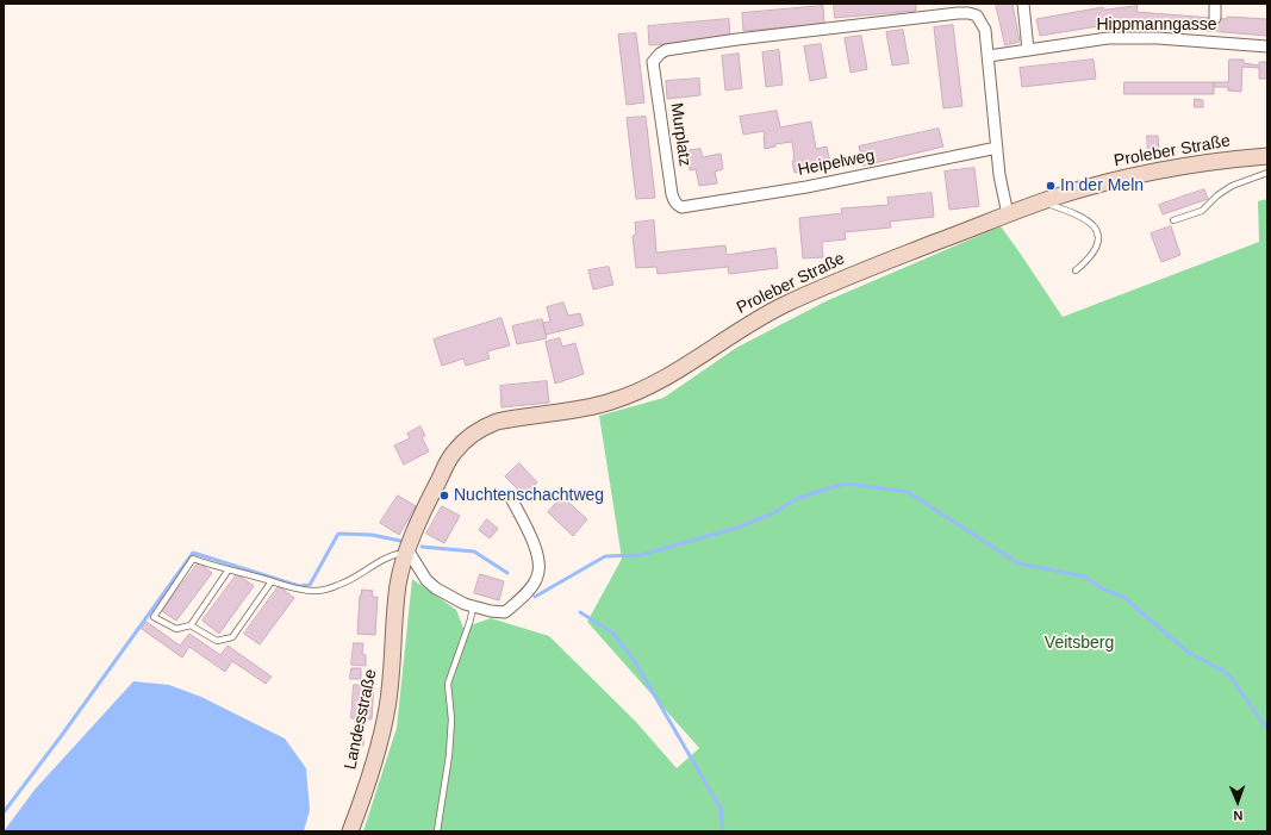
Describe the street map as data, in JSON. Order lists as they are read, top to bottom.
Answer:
{
  "streets": {
    "main road": ["Proleber Straße", "Landesstraße"],
    "street": ["Hippmanngasse", "Murplatz", "Heipelweg"]
  },
  "crossings": [
    ["Hippmanngasse", "Murplatz"],
    ["Murplatz", "Heipelweg"],
    ["Proleber Straße", "Landesstraße"]
  ],
  "parks": ["Veitsberg"],
  "places": ["In der Meln", "Nuchtenschachtweg"],
  "north": "bottom"
}
